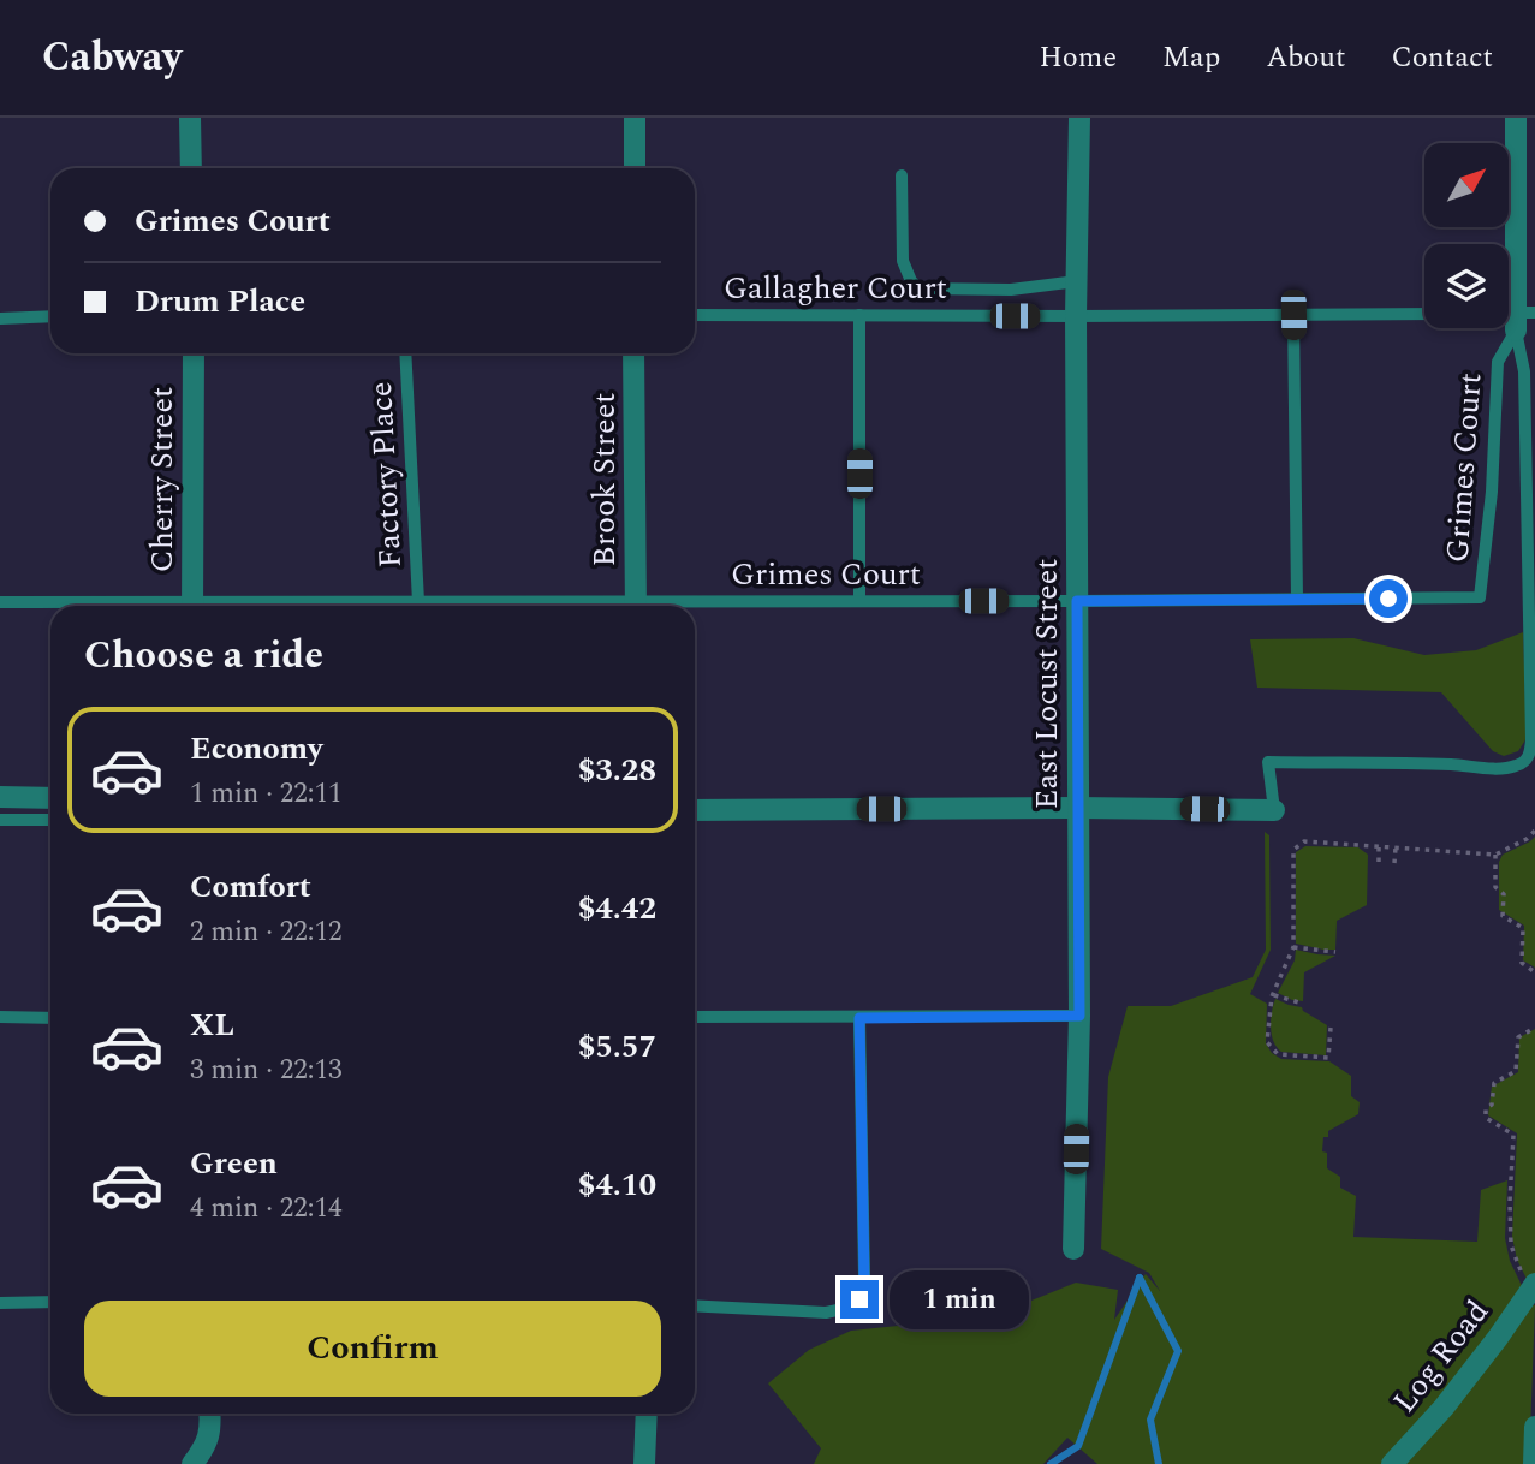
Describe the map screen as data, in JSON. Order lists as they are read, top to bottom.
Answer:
{
  "streets": {
    "street": [
      "Cherry Street",
      "Brook Street",
      "East Locust Street",
      "Log Road"
    ],
    "lane": ["Gallagher Court", "Grimes Court", "Factory Place"]
  },
  "crossings": [
    ["Gallagher Court", "East Locust Street"],
    ["Grimes Court", "Factory Place"],
    ["Grimes Court", "East Locust Street"]
  ],
  "north": "top right",
  "page": {
    "header": "Cabway",
    "nav": [
      "Home",
      "Map",
      "About",
      "Contact"
    ],
    "banner": ["Grimes Court", "Drum Place"],
    "heading": "Choose a ride",
    "list": [
      {
        "name": "Economy",
        "note": "1 min · 22:11",
        "value": "$3.28"
      },
      {
        "name": "Comfort",
        "note": "2 min · 22:12",
        "value": "$4.42"
      },
      {
        "name": "XL",
        "note": "3 min · 22:13",
        "value": "$5.57"
      },
      {
        "name": "Green",
        "note": "4 min · 22:14",
        "value": "$4.10"
      }
    ],
    "bubble": "1 min",
    "buttons": "Confirm"
  }
}
